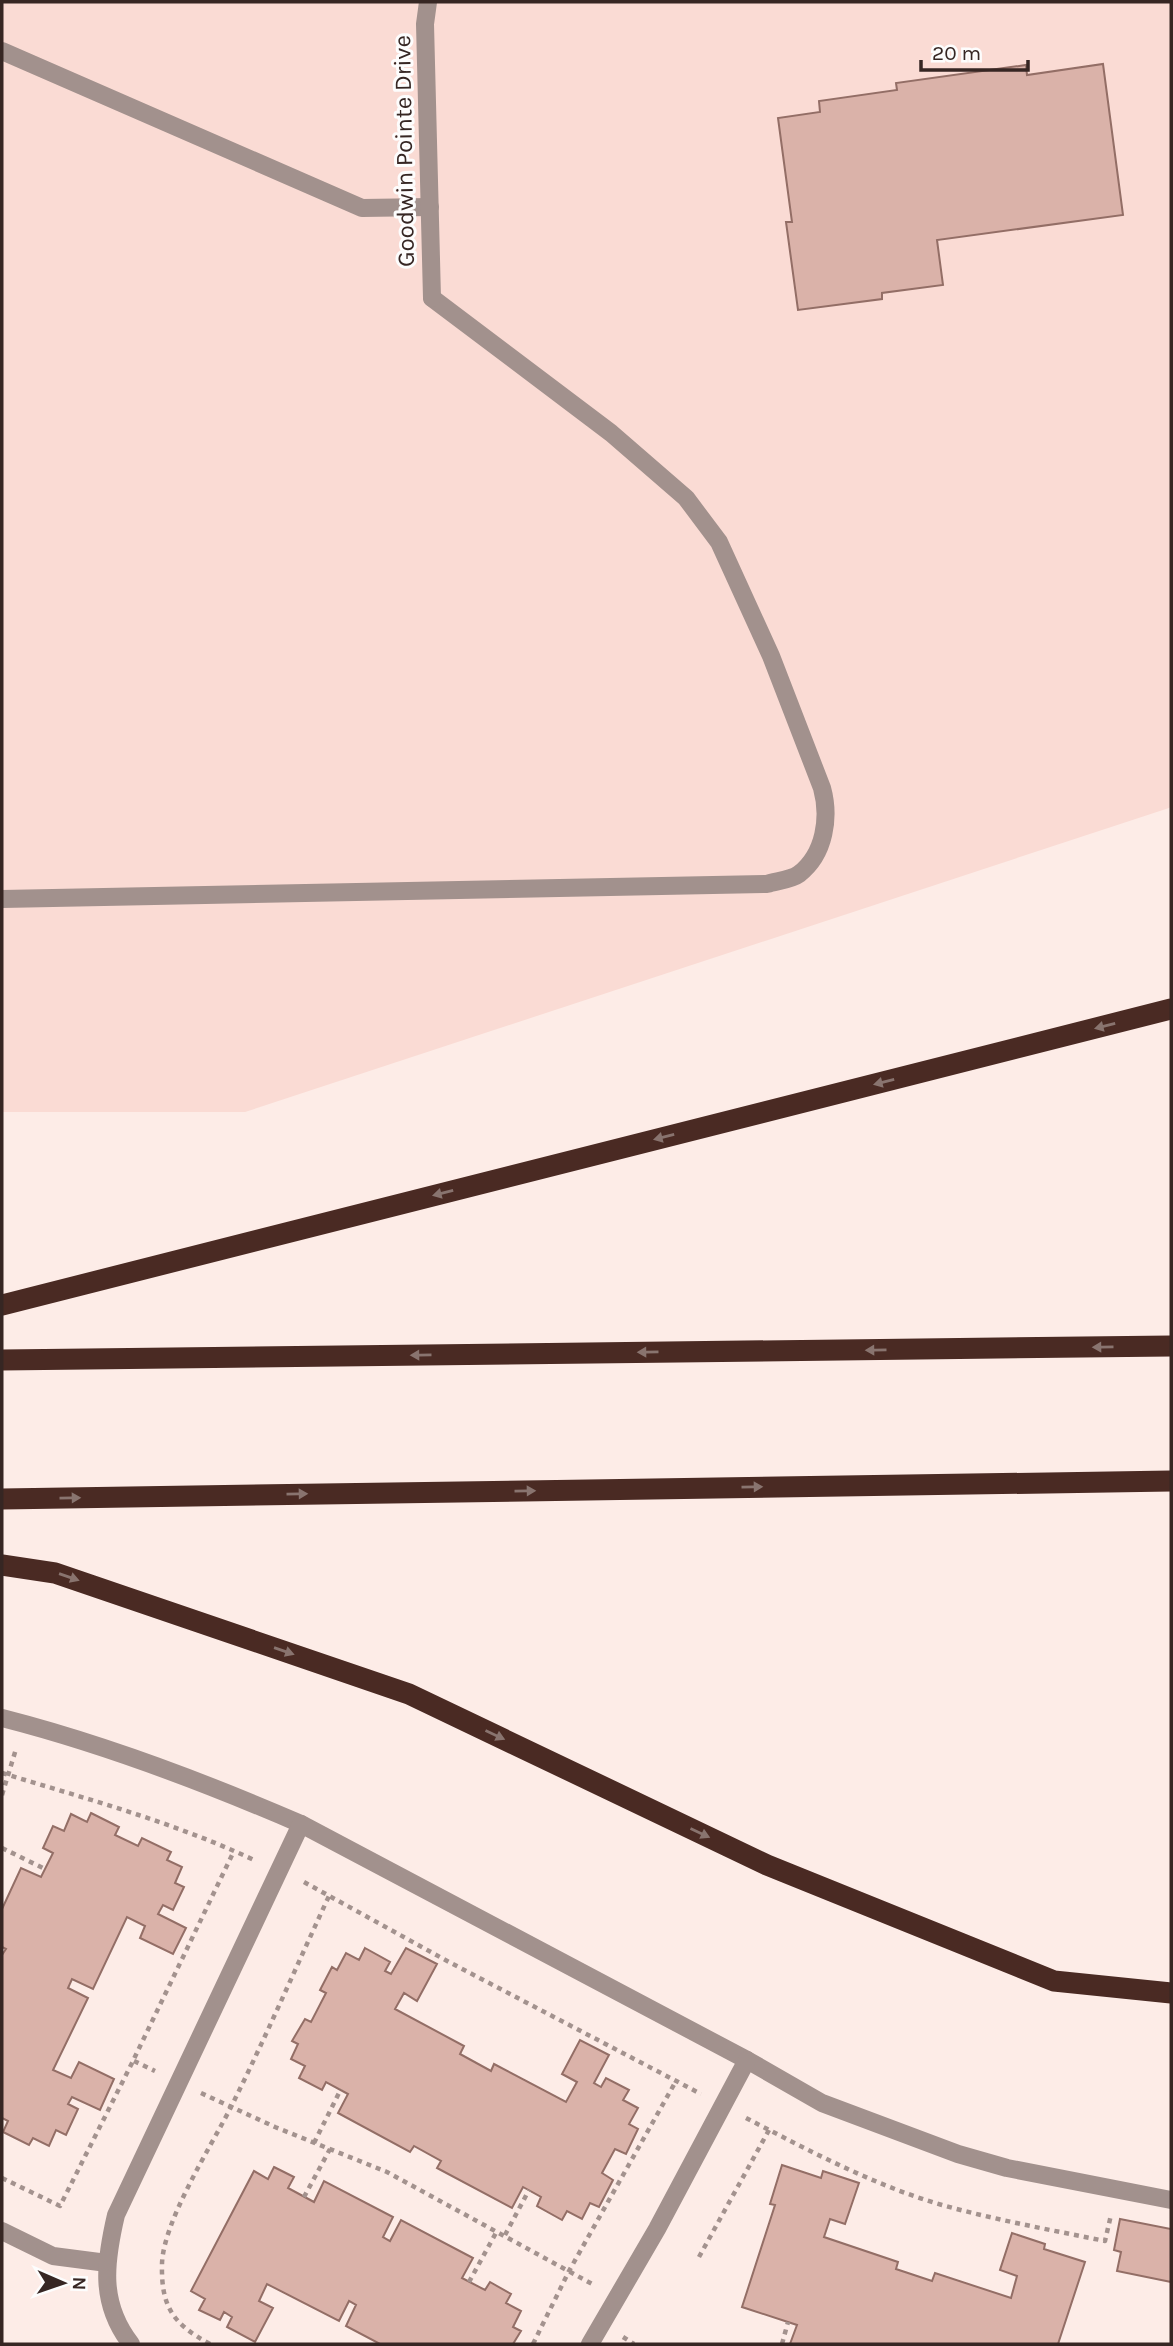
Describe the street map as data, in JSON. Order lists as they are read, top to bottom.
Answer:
{
  "streets": {
    "street": ["Goodwin Pointe Drive"]
  },
  "scale_bar": "20 m",
  "north": "right"
}
